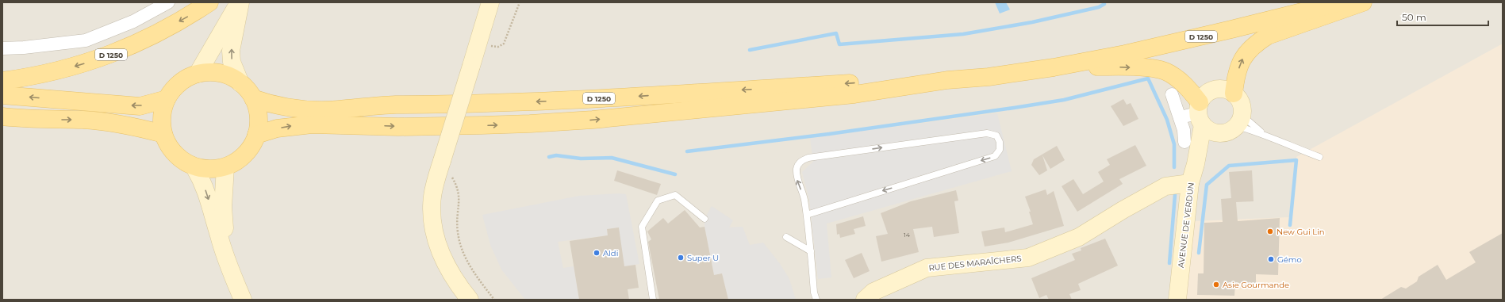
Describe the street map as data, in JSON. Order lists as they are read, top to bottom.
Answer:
{
  "streets": {
    "main road": ["D 1250"],
    "street": ["AVENUE DE VERDUN", "RUE DES MARAÎCHERS"]
  },
  "crossings": [
    ["AVENUE DE VERDUN", "RUE DES MARAÎCHERS"]
  ],
  "places": [
    "New Gui Lin",
    "Aldi",
    "Super U",
    "Gémo",
    "Asie Gourmande"
  ],
  "house_numbers": ["14"],
  "scale_bar": "50 m"
}
